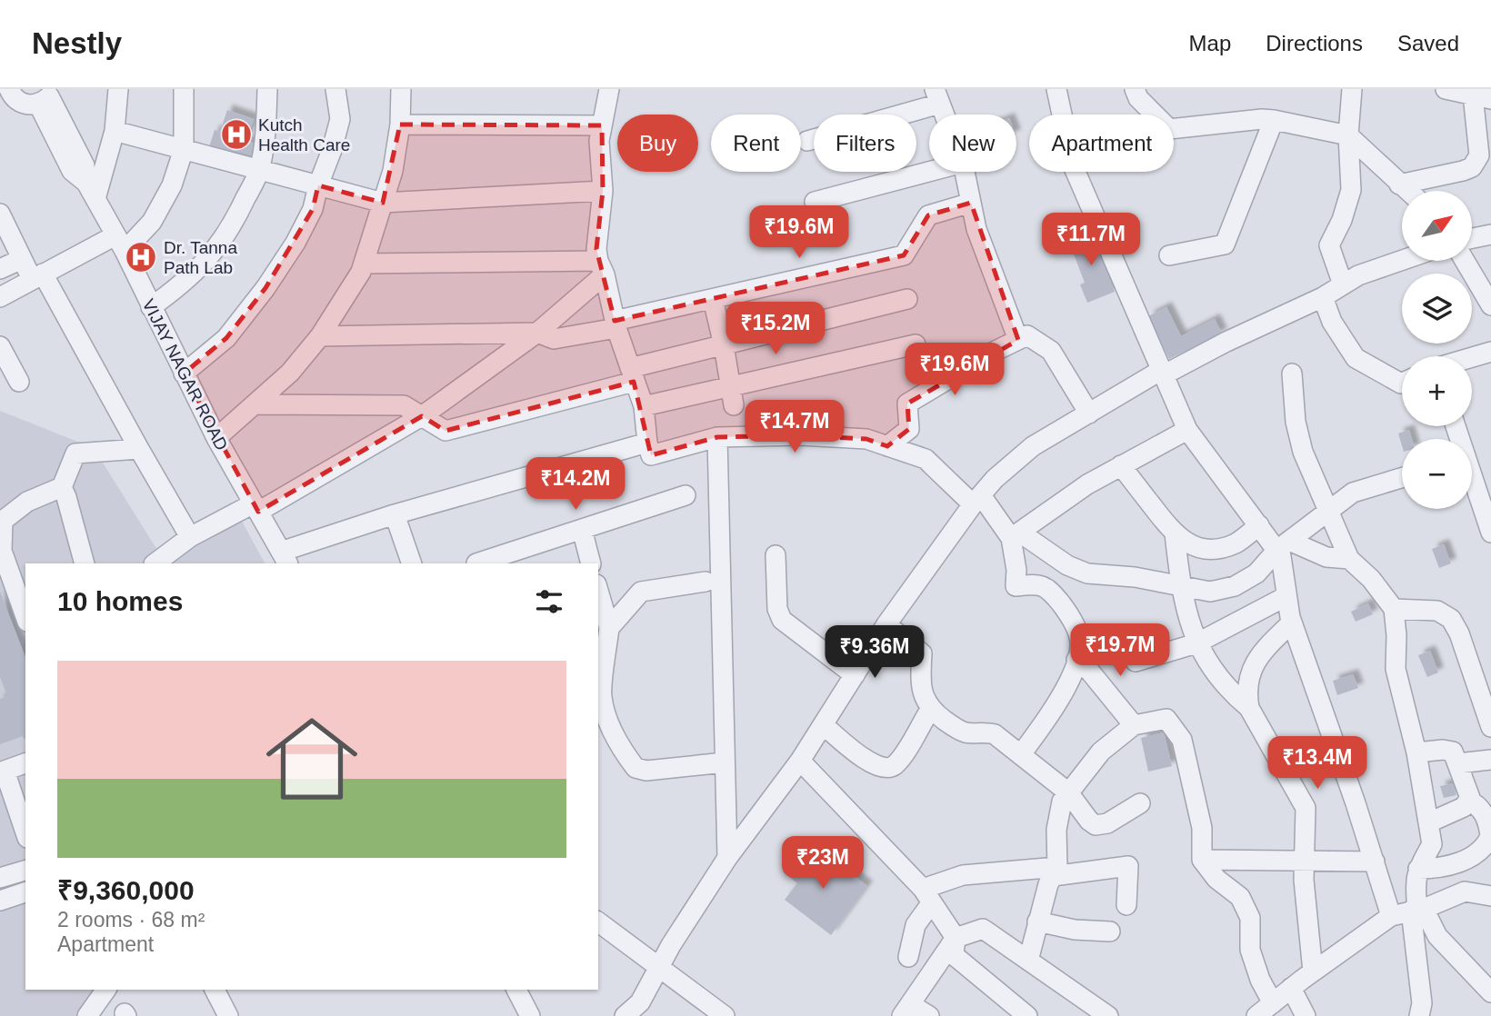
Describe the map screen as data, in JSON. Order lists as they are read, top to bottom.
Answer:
{
  "streets": {
    "street": ["VIJAY NAGAR ROAD"]
  },
  "places": {
    "hospital": ["Kutch Health Care", "Dr. Tanna Path Lab"]
  },
  "north": "top right",
  "page": {
    "header": "Nestly",
    "nav": ["Map", "Directions", "Saved"],
    "chip": [
      "Buy",
      "Rent",
      "Filters",
      "New",
      "Apartment"
    ],
    "map_buttons": ["+", "−"],
    "price": [
      "₹19.6M",
      "₹11.7M",
      "₹15.2M",
      "₹19.6M",
      "₹14.7M",
      "₹14.2M",
      "₹19.7M",
      "₹9.36M",
      "₹13.4M",
      "₹23M"
    ],
    "heading": "10 homes",
    "list": [
      {
        "name": "₹9,360,000",
        "note": "2 rooms · 68 m² · Apartment"
      }
    ]
  }
}
